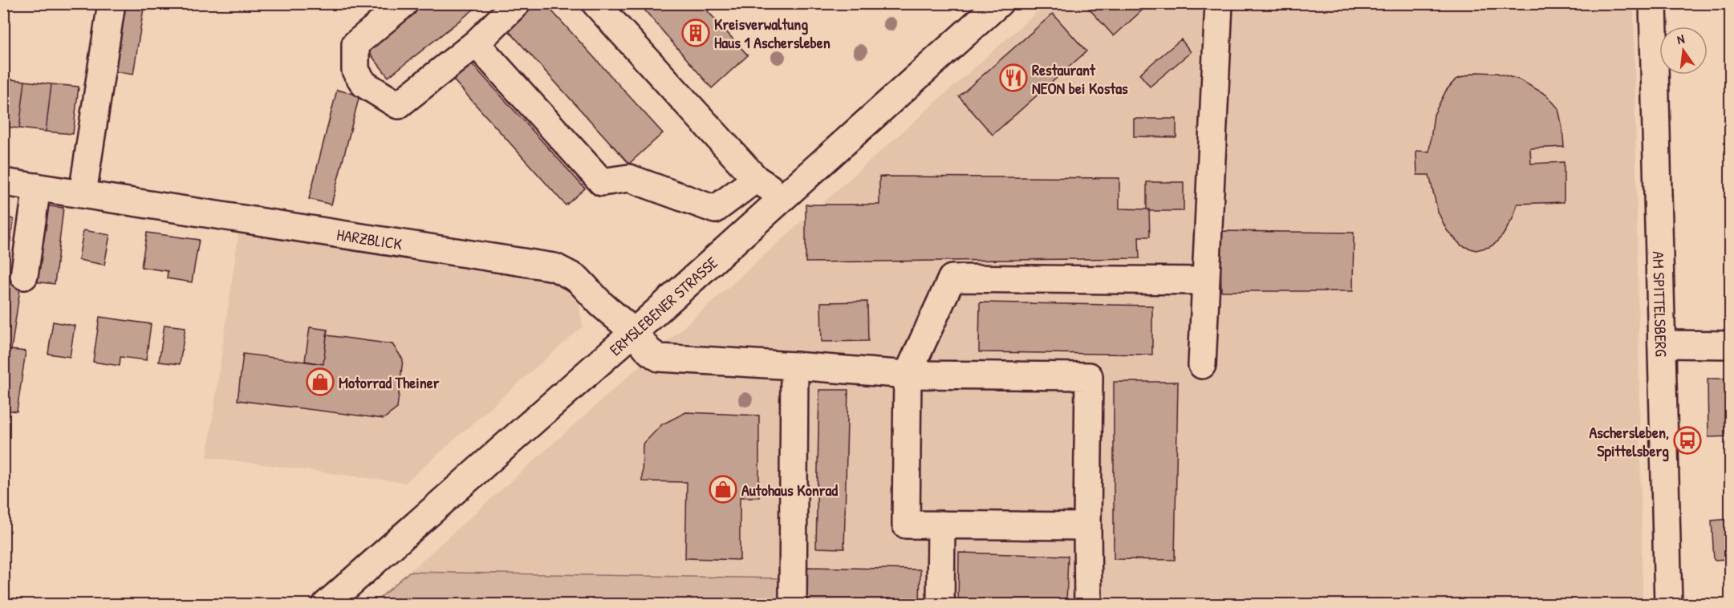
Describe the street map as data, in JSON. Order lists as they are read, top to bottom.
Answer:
{
  "streets": {
    "main road": ["HARZBLICK", "AM SPITTELSBERG", "ERMSLEBENER STRASSE"]
  },
  "crossings": [
    ["HARZBLICK", "ERMSLEBENER STRASSE"]
  ],
  "places": {
    "building": ["Kreisverwaltung Haus 1 Aschersleben"],
    "restaurant": ["Restaurant NEON bei Kostas"],
    "shop": ["Motorrad Theiner", "Autohaus Konrad"],
    "bus stop": ["Aschersleben, Spittelsberg"]
  },
  "north": "top"
}
